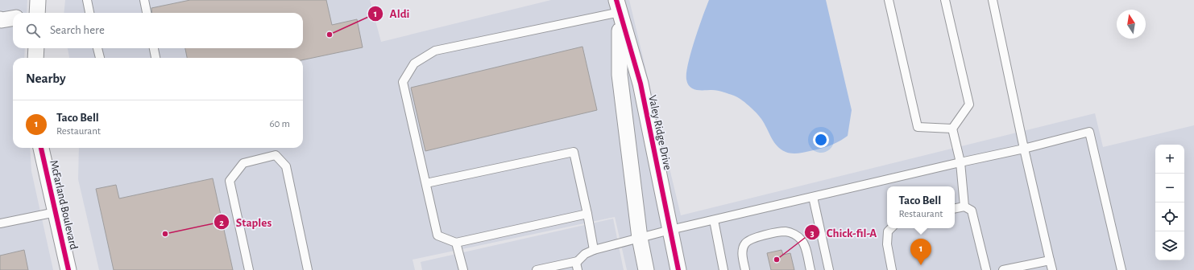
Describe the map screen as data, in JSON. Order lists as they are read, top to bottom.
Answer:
{
  "streets": {
    "street": ["Valey Ridge Drive", "McFarland Boulevard"]
  },
  "places": ["Aldi", "Staples", "Chick-fil-A"],
  "north": "top",
  "page": {
    "search": "Search here",
    "heading": "Nearby",
    "list": [
      {
        "mark": "1",
        "name": "Taco Bell",
        "note": "Restaurant",
        "value": "60 m"
      }
    ],
    "map_buttons": ["+", "−"],
    "popup": ["Taco Bell", "Restaurant"],
    "pins": "1"
  }
}
